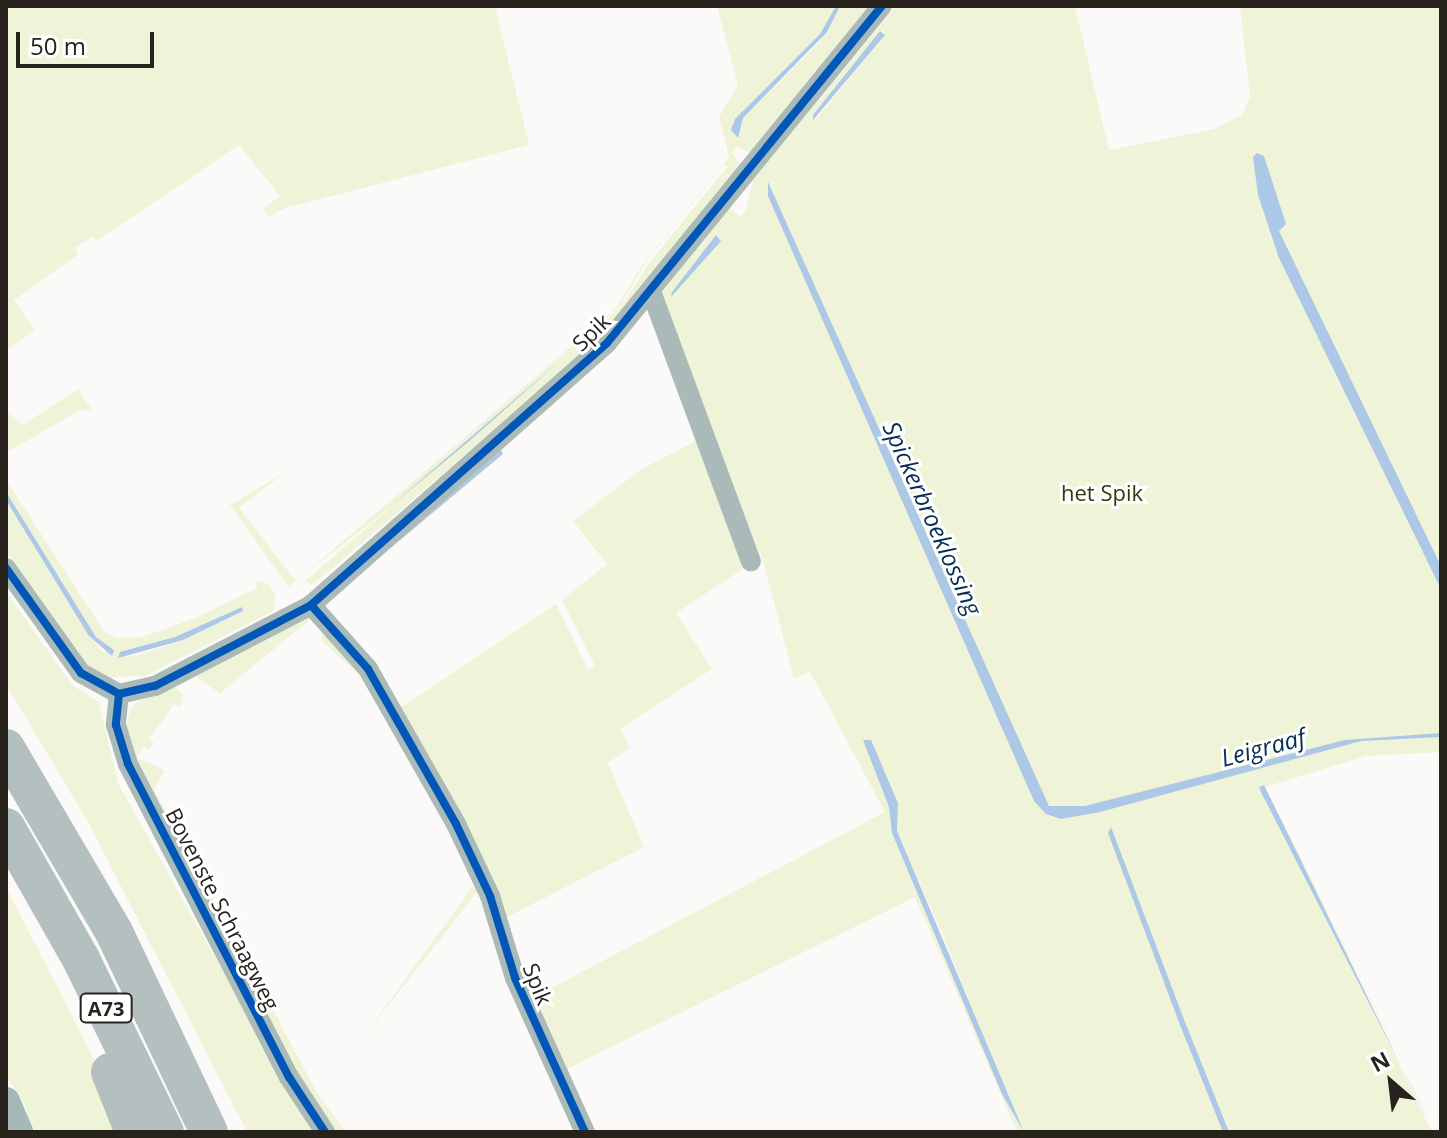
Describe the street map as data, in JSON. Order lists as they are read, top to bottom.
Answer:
{
  "streets": {
    "highway": ["A73"],
    "street": ["Spik", "Bovenste Schraagweg"]
  },
  "crossings": [
    ["Spik", "Bovenste Schraagweg"]
  ],
  "water": ["Spickerbroeklossing", "Leigraaf"],
  "parks": ["het Spik"],
  "scale_bar": "50 m",
  "north": "top left"
}
